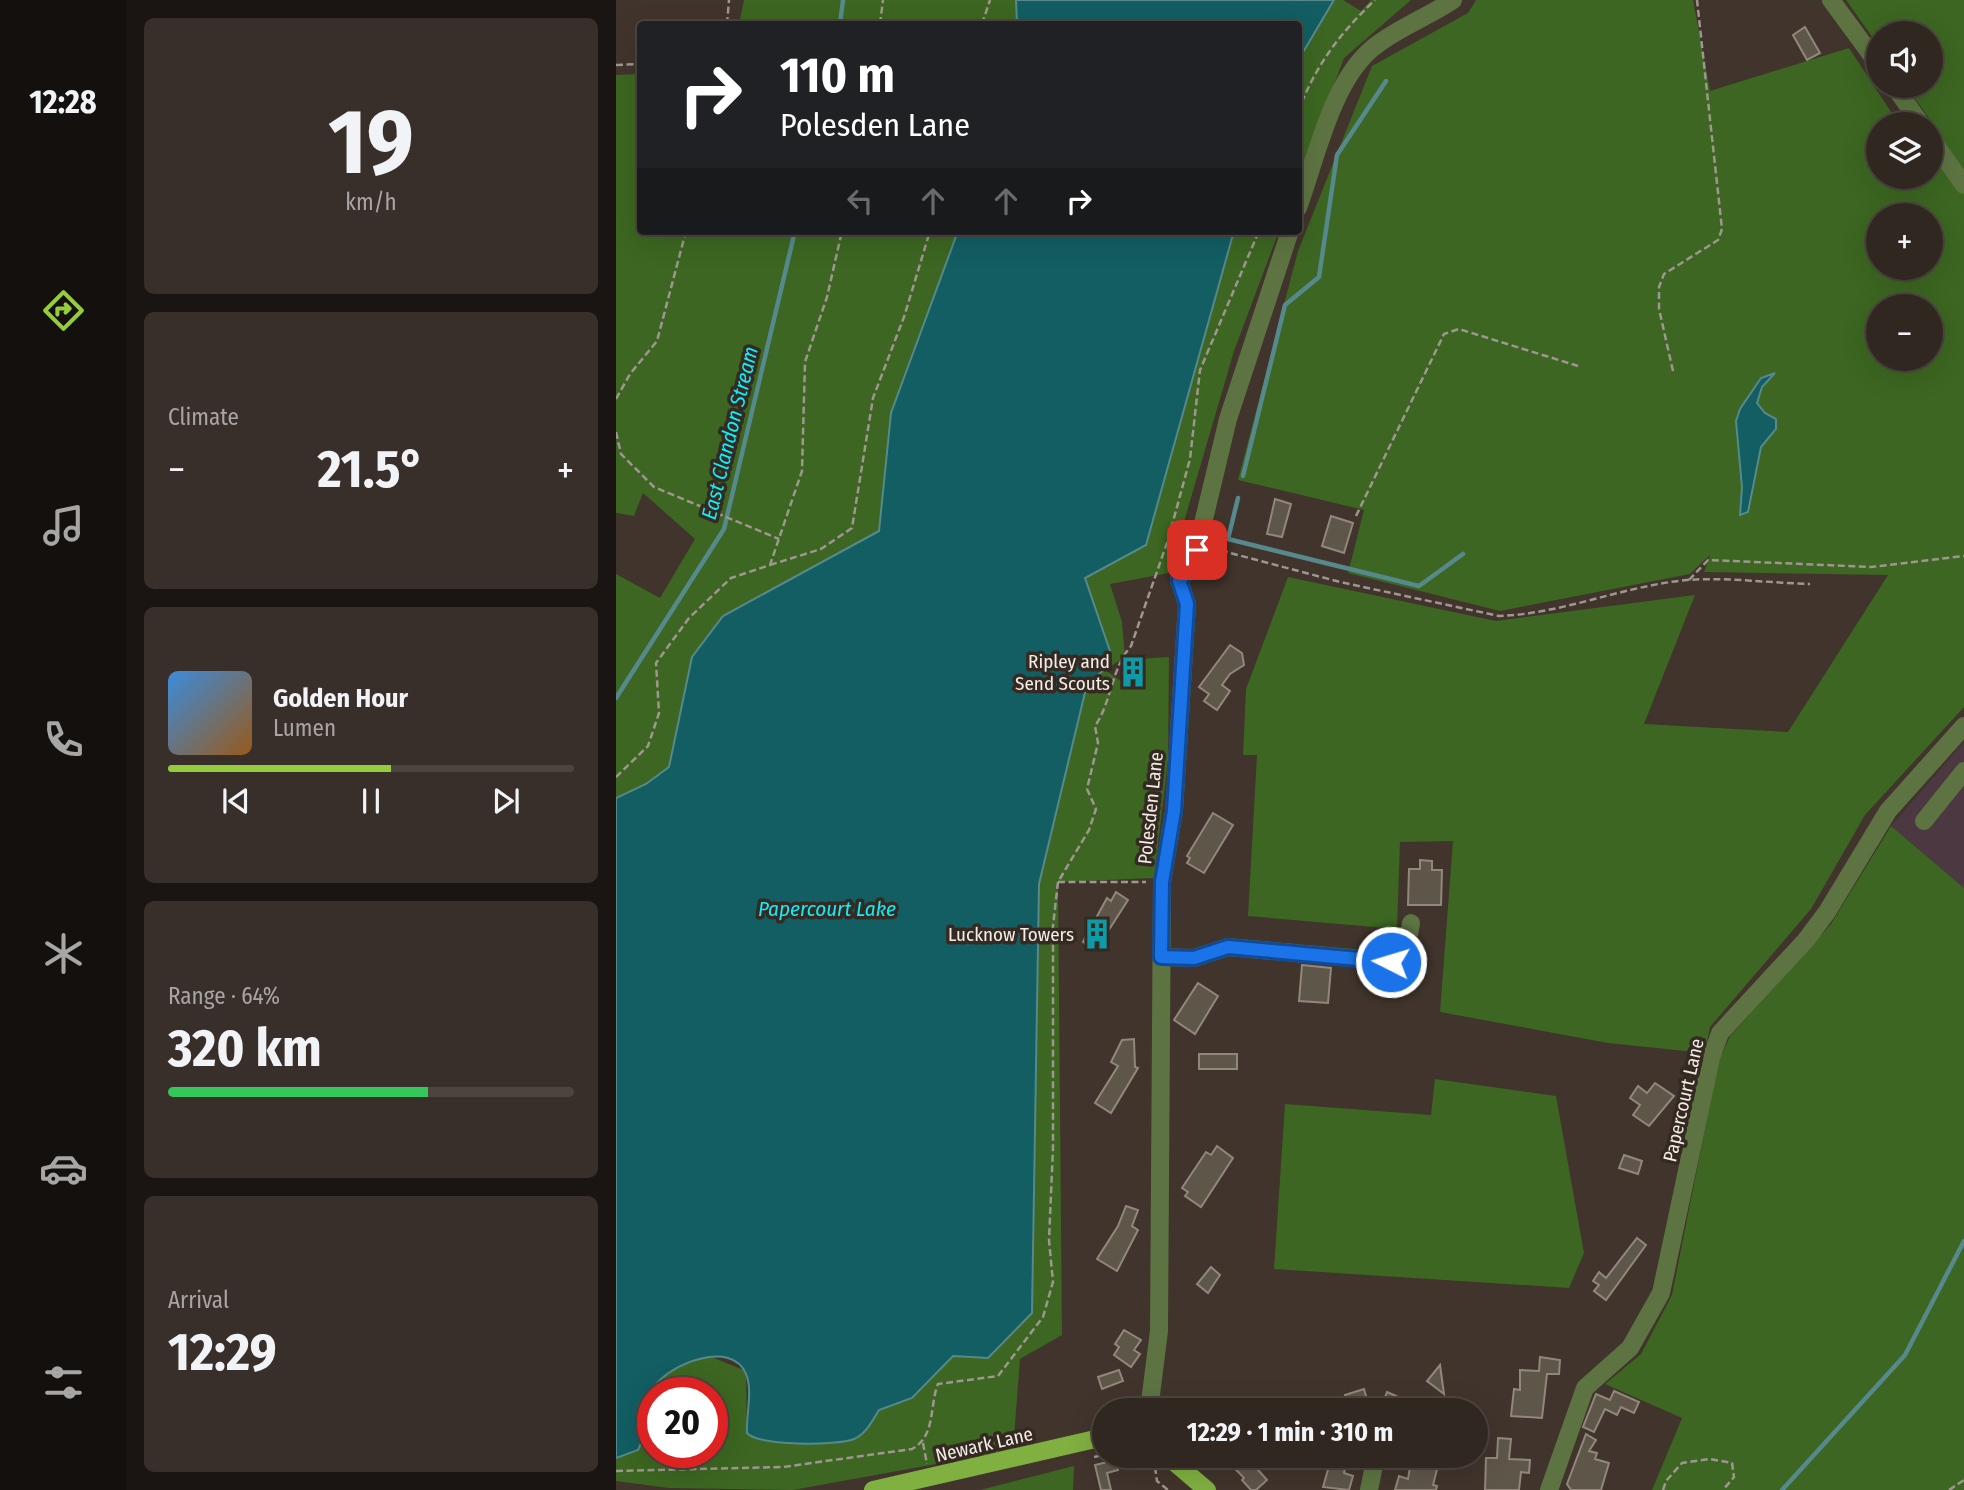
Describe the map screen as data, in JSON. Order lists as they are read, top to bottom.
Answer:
{
  "streets": {
    "main road": ["Newark Lane"],
    "street": ["Polesden Lane", "Papercourt Lane"]
  },
  "water": ["East Clandon Stream", "Papercourt Lake"],
  "places": {
    "building": ["Ripley and Send Scouts", "Lucknow Towers"]
  },
  "page": {
    "tabs": "12:28",
    "tile": [
      ["19", "km/h"],
      "Climate",
      ["Range · 64%", "320 km"],
      ["Arrival", "12:29"]
    ],
    "map_buttons": ["+", "−"],
    "turn": ["110 m", "Polesden Lane"],
    "heat": ["−", "21.5°", "+"],
    "song": ["Golden Hour", "Lumen"],
    "limit": "20",
    "trip": "12:29 · 1 min · 310 m"
  }
}
